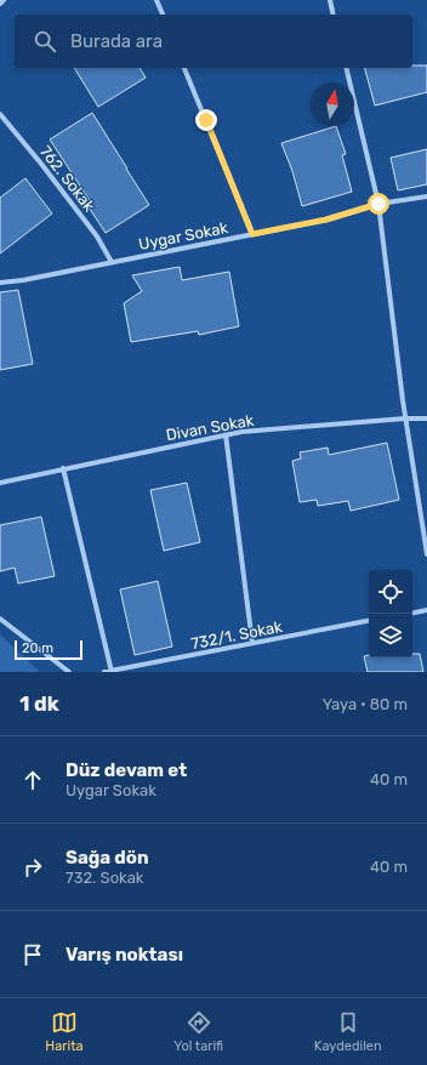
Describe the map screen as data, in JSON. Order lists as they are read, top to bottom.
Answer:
{
  "streets": {
    "street": [
      "762. Sokak",
      "Uygar Sokak",
      "Divan Sokak",
      "732/1. Sokak"
    ]
  },
  "crossings": [
    ["762. Sokak", "Uygar Sokak"]
  ],
  "scale_bar": "20 m",
  "north": "top",
  "page": {
    "search": "Burada ara",
    "scale": "20 m",
    "heading": ["1 dk", "Yaya · 80 m"],
    "list": [
      ["Düz devam et", "Uygar Sokak", "40 m"],
      ["Sağa dön", "732. Sokak", "40 m"],
      "Varış noktası"
    ],
    "nav": ["Harita", "Yol tarifi", "Kaydedilen"]
  }
}
